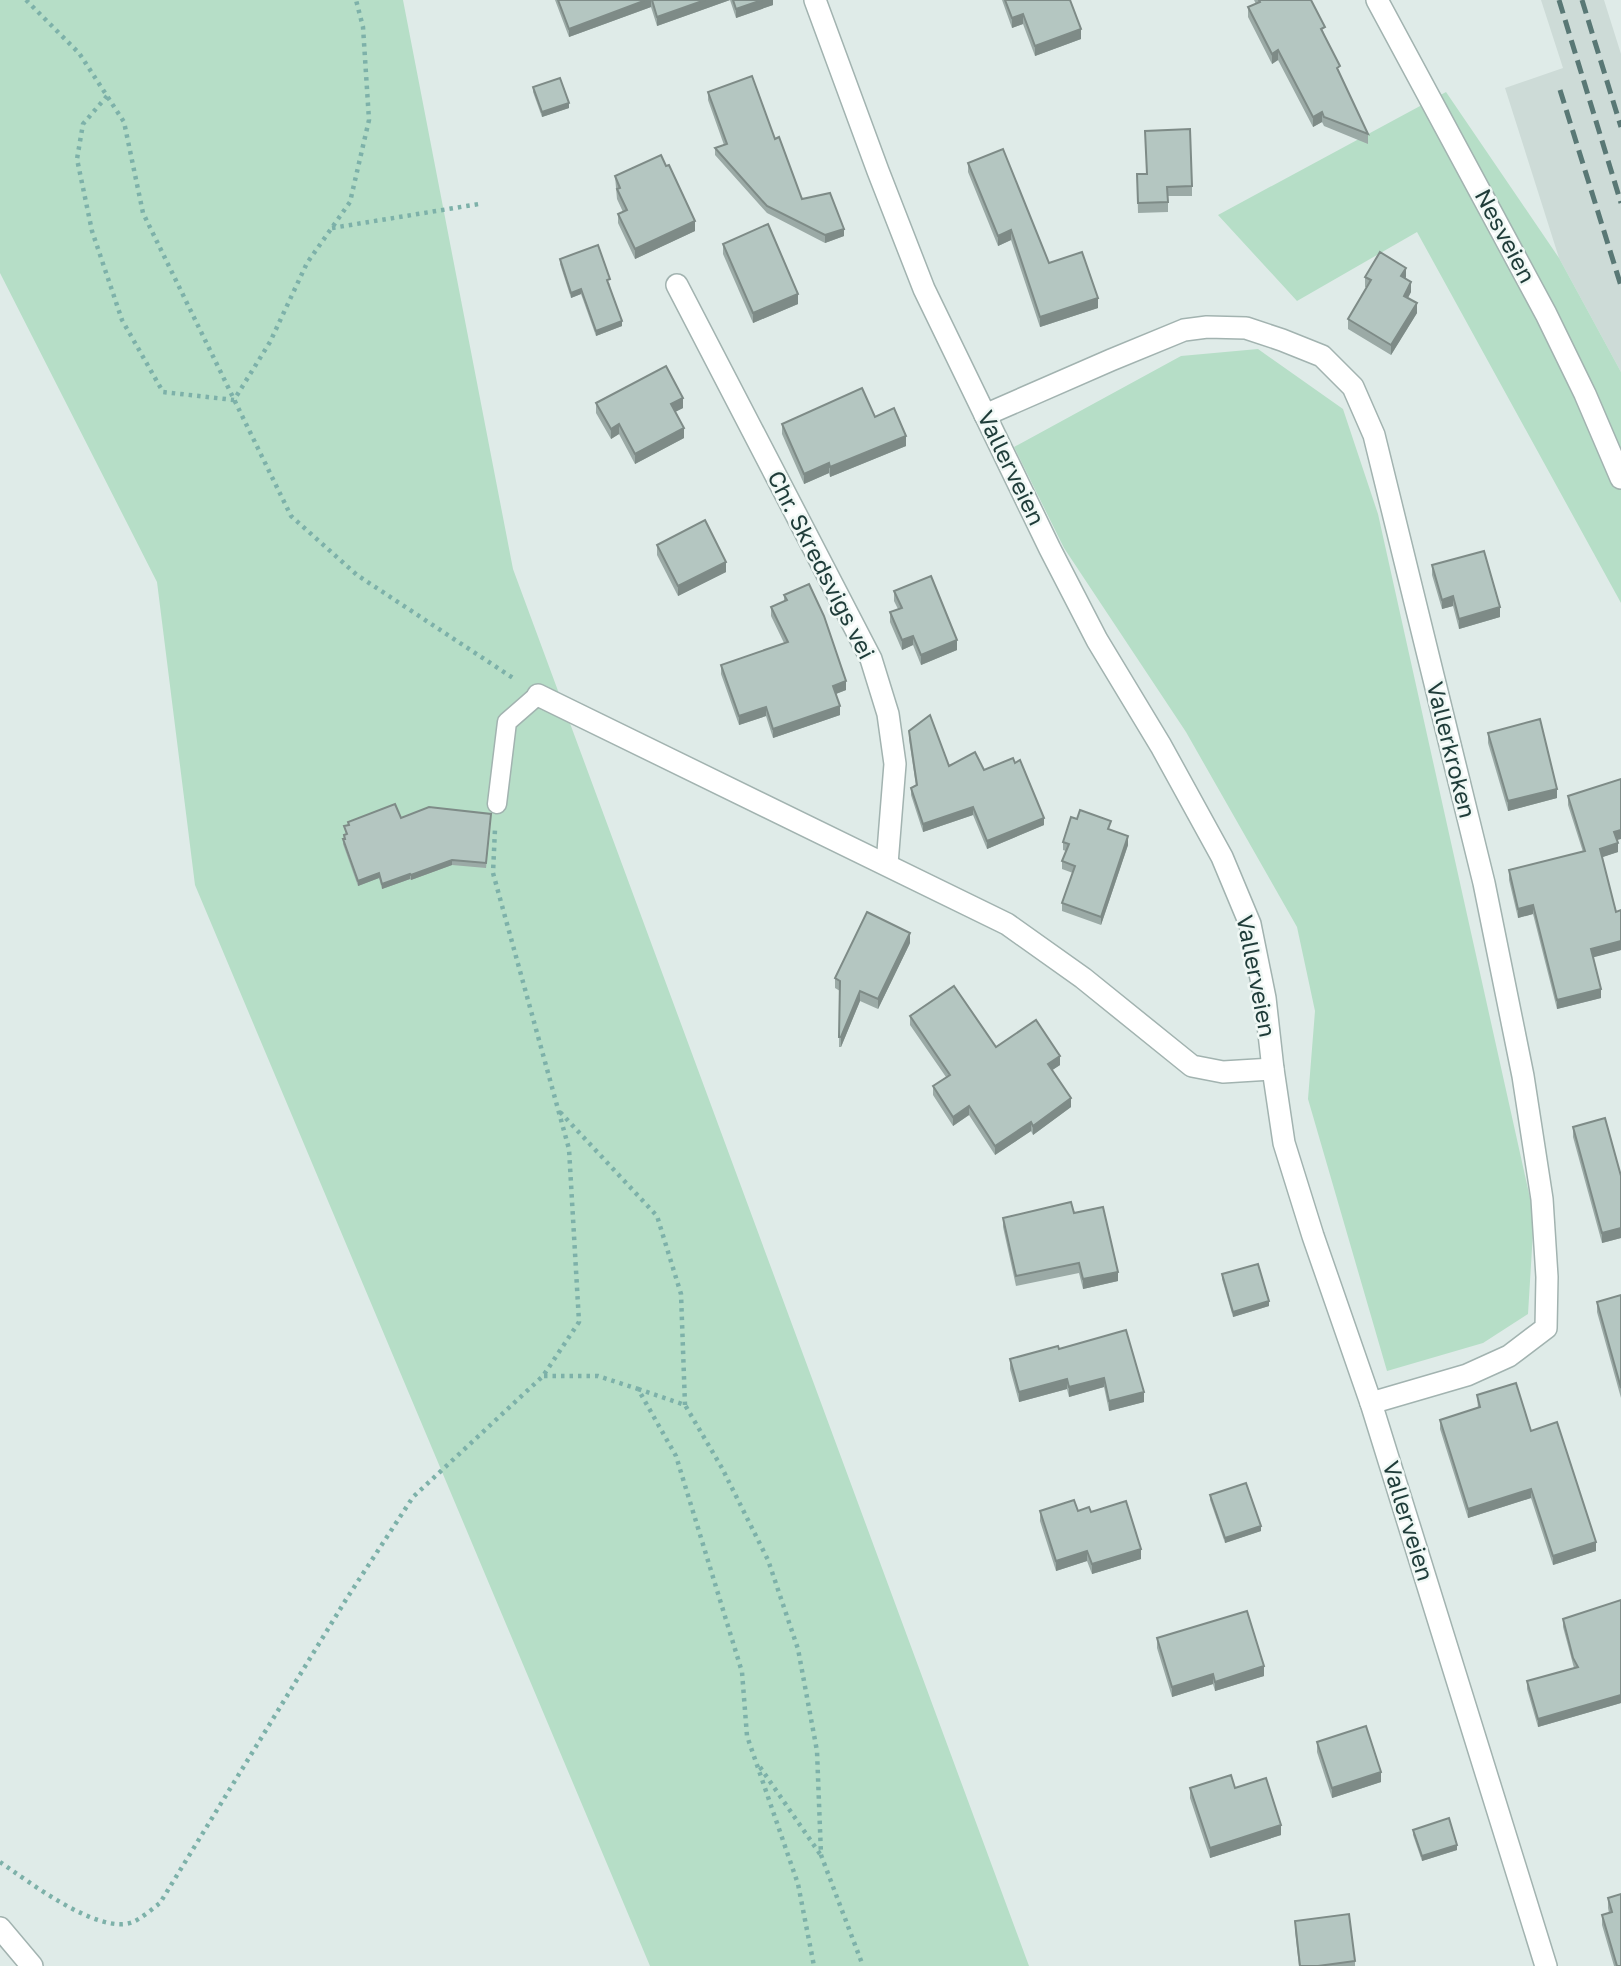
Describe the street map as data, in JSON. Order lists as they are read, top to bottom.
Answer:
{
  "streets": {
    "street": [
      "Nesveien",
      "Vallerveien",
      "Chr. Skredsvigs vei",
      "Vallerkroken"
    ]
  },
  "crossings": [
    ["Vallerveien", "Vallerkroken"]
  ]
}
